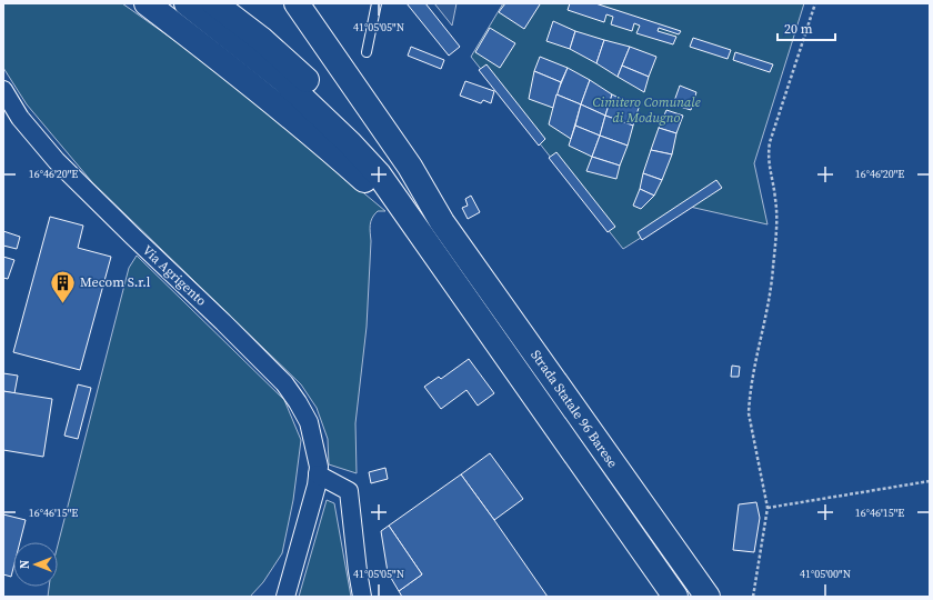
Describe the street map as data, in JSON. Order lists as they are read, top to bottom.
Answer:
{
  "streets": {
    "main road": ["Strada Statale 96 Barese"],
    "street": ["Via Agrigento"]
  },
  "parks": ["Cimitero Comunale di Modugno"],
  "places": {
    "building": ["Mecom S.r.l"]
  },
  "scale_bar": "20 m",
  "north": "left",
  "coordinates": [
    "41°05'05\"N",
    "16°46'20\"E",
    "16°46'15\"E",
    "41°05'00\"N"
  ]
}
